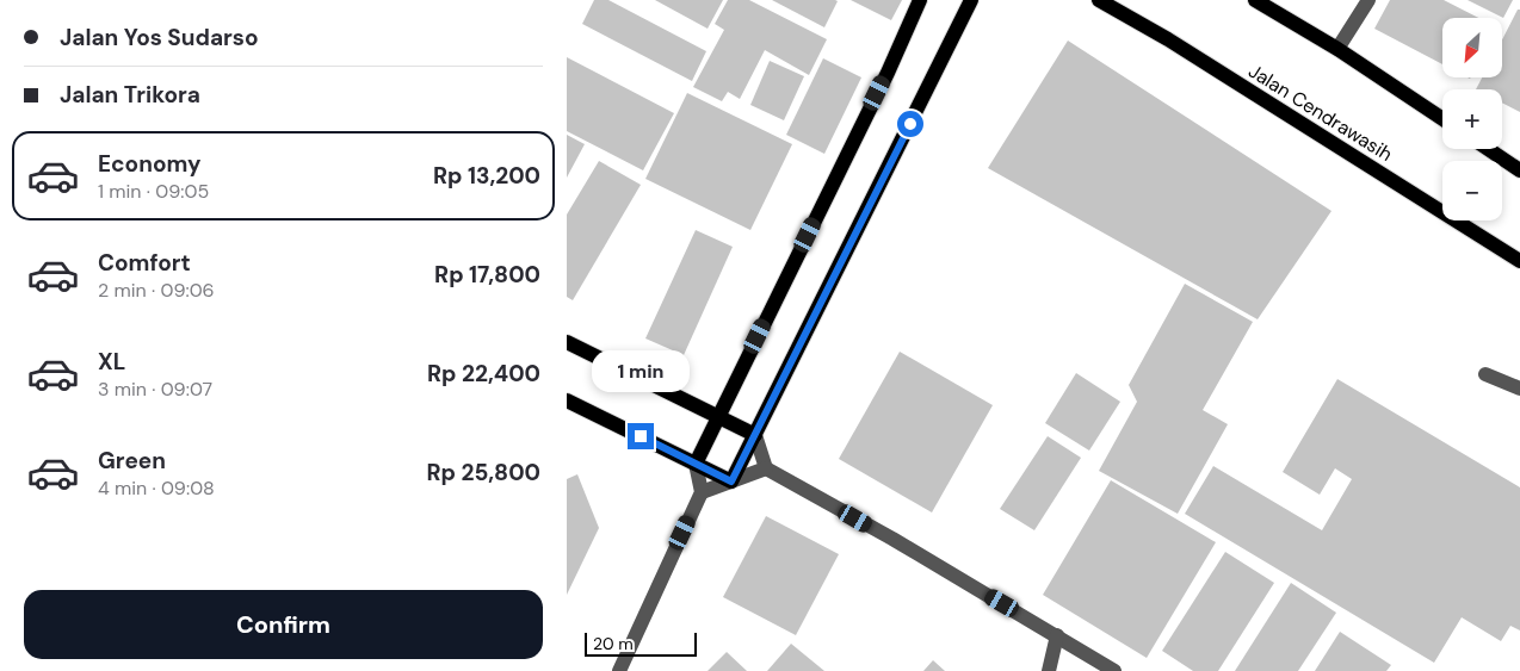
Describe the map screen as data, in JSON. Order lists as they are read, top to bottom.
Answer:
{
  "streets": {
    "main road": ["Jalan Cendrawasih"]
  },
  "scale_bar": "20 m",
  "north": "bottom left",
  "page": {
    "banner": ["Jalan Yos Sudarso", "Jalan Trikora"],
    "map_buttons": ["+", "−"],
    "list": [
      {
        "name": "Economy",
        "note": "1 min · 09:05",
        "value": "Rp 13,200"
      },
      {
        "name": "Comfort",
        "note": "2 min · 09:06",
        "value": "Rp 17,800"
      },
      {
        "name": "XL",
        "note": "3 min · 09:07",
        "value": "Rp 22,400"
      },
      {
        "name": "Green",
        "note": "4 min · 09:08",
        "value": "Rp 25,800"
      }
    ],
    "bubble": "1 min",
    "buttons": "Confirm",
    "scale": "20 m"
  }
}
